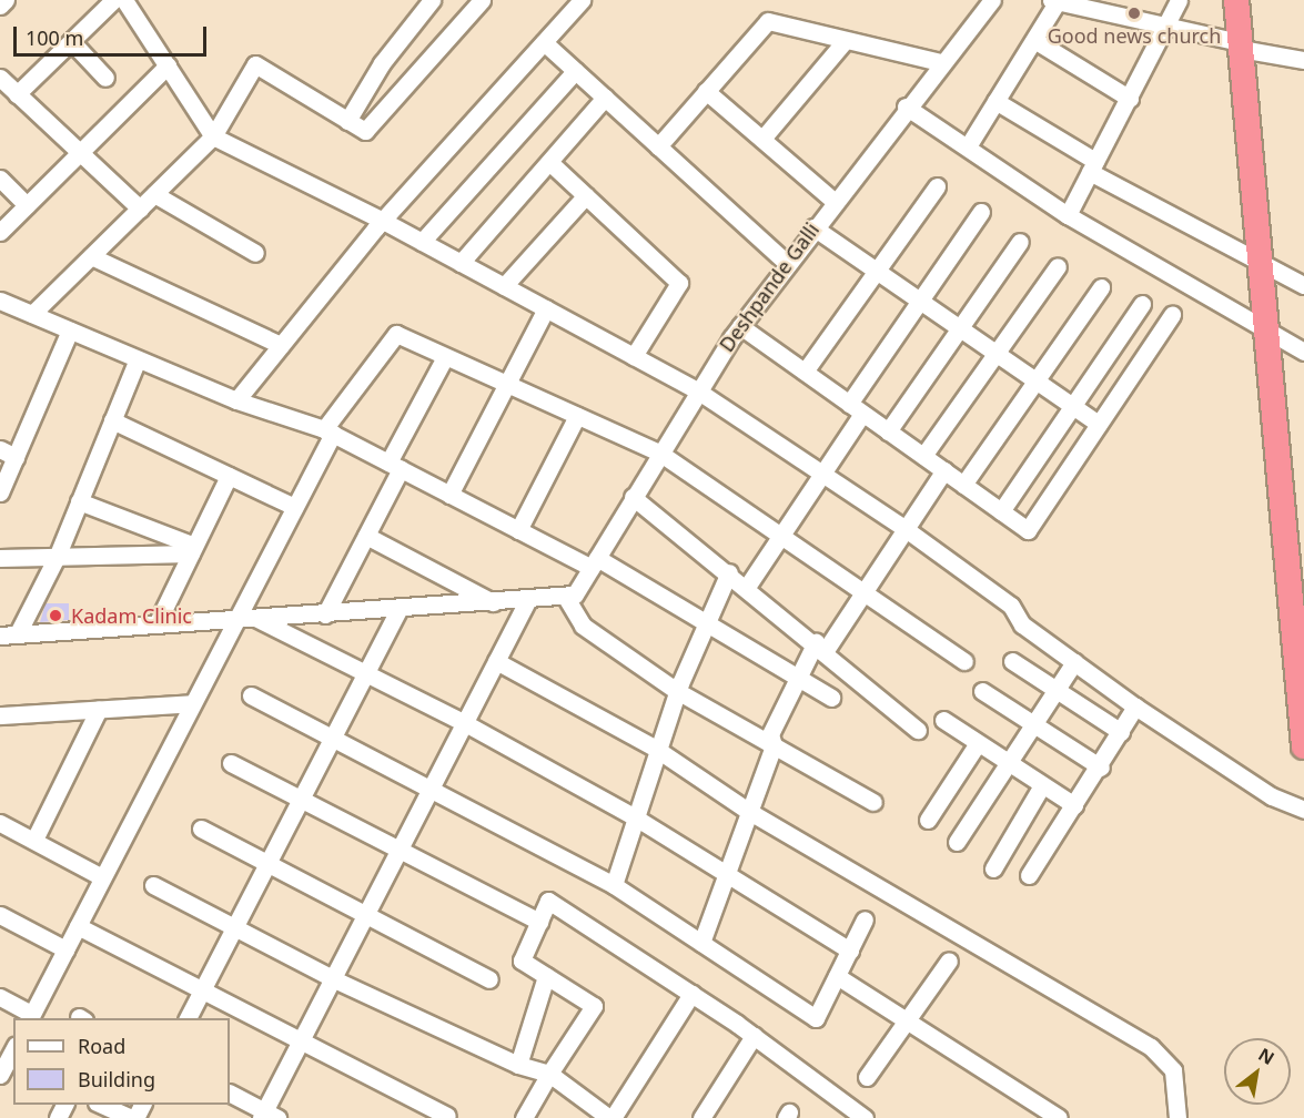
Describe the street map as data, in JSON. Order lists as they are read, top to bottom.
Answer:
{
  "streets": {
    "street": ["Deshpande Galli"]
  },
  "places": ["Good news church", "Kadam Clinic"],
  "legend": ["Road", "Building"],
  "scale_bar": "100 m",
  "north": "top right"
}
